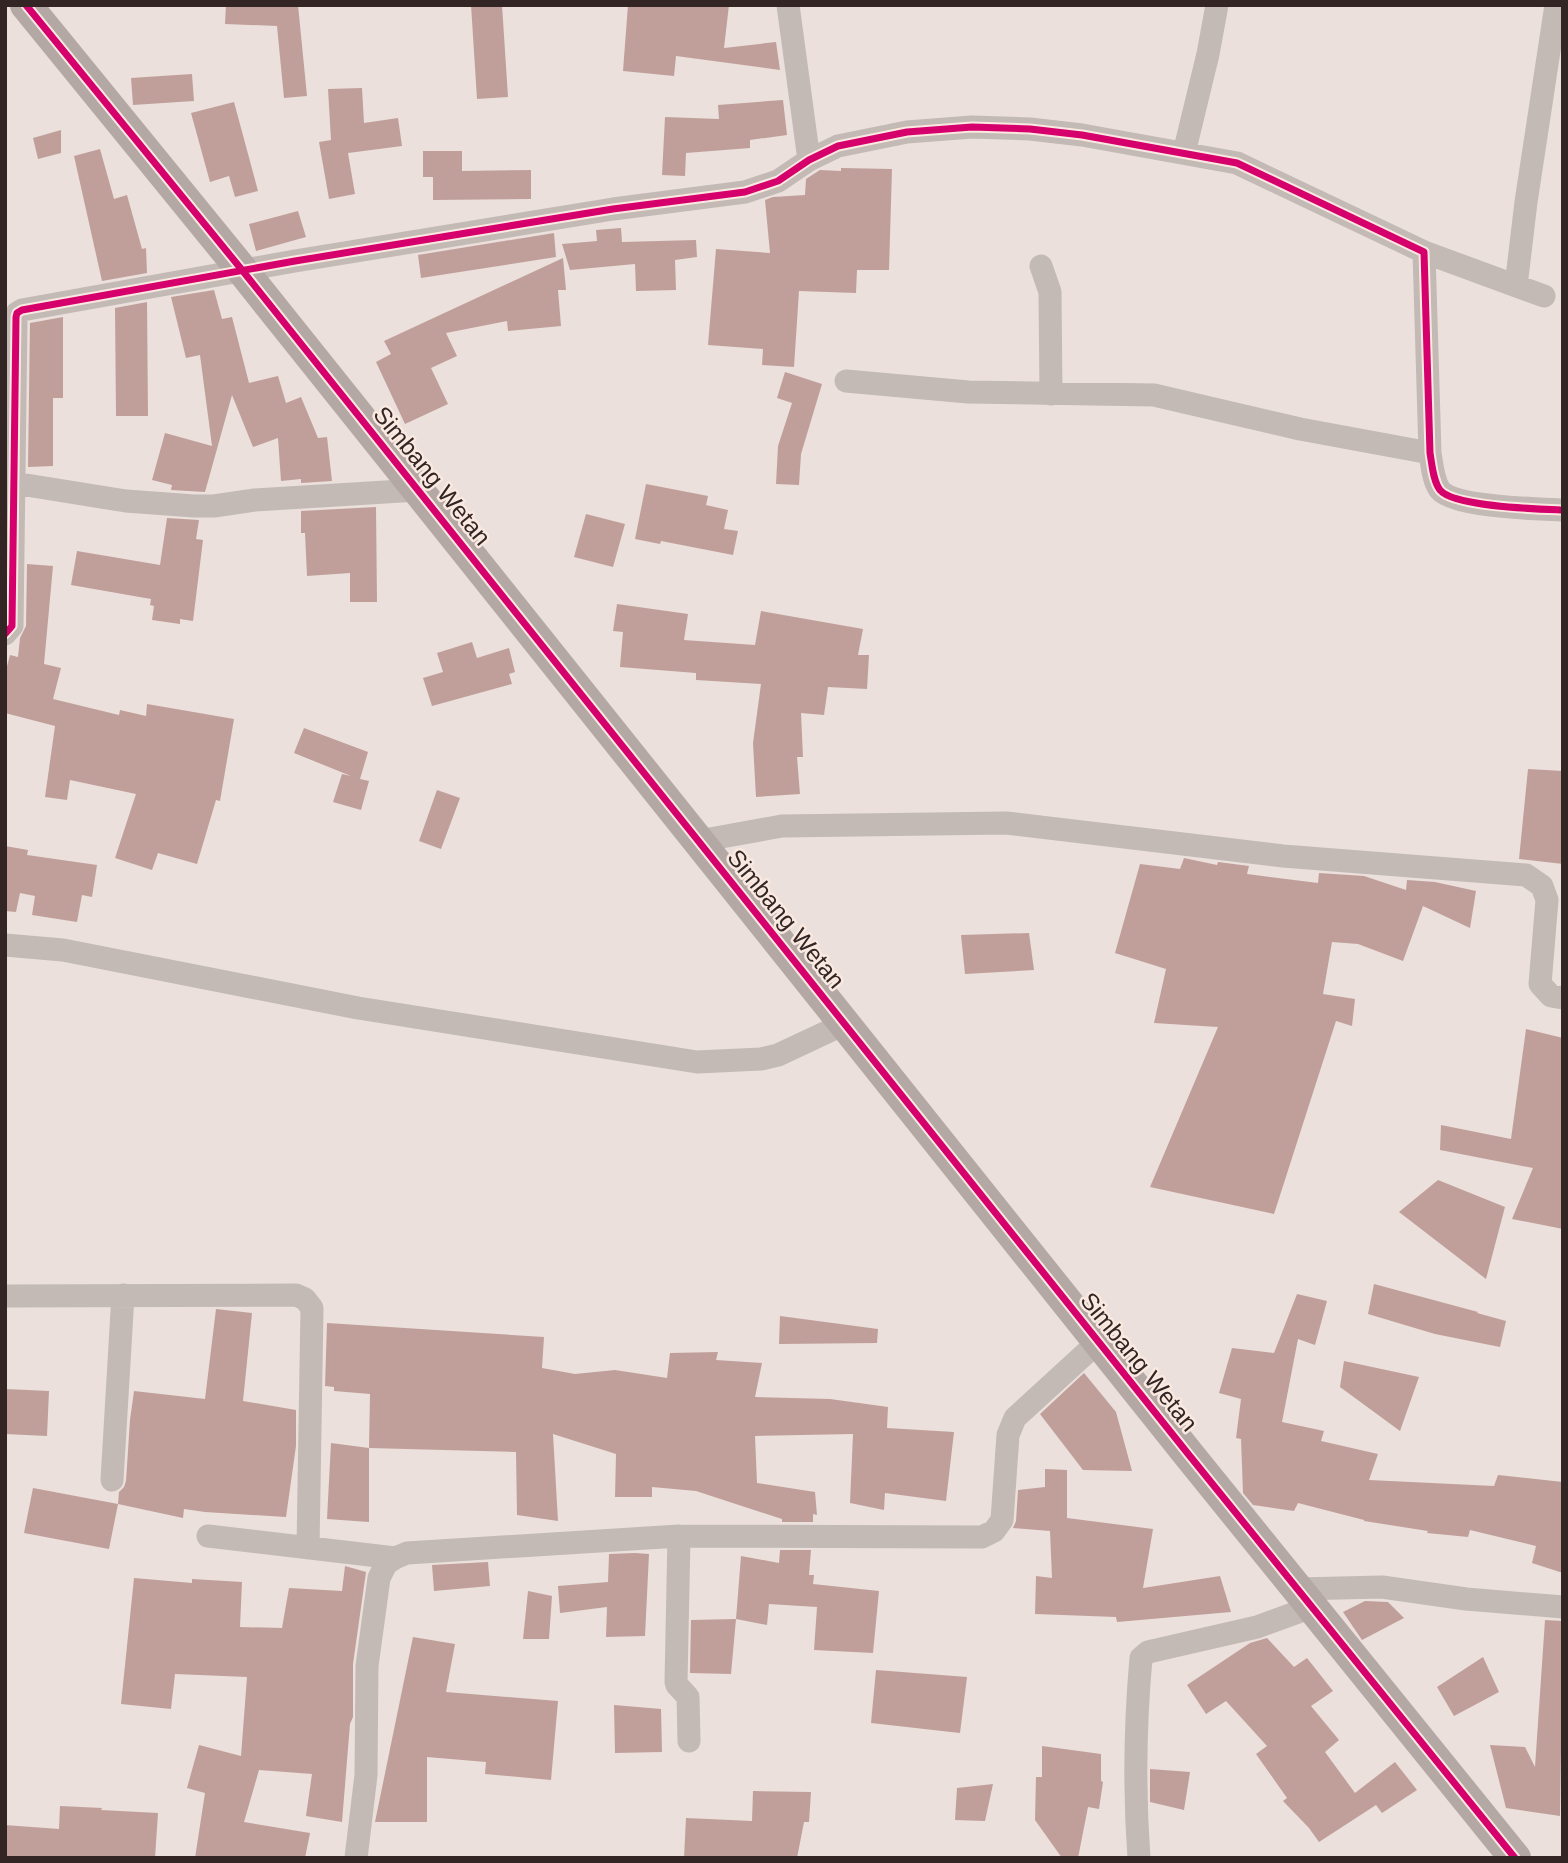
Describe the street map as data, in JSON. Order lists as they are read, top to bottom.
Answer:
{
  "streets": {
    "street": ["Simbang Wetan"]
  }
}
